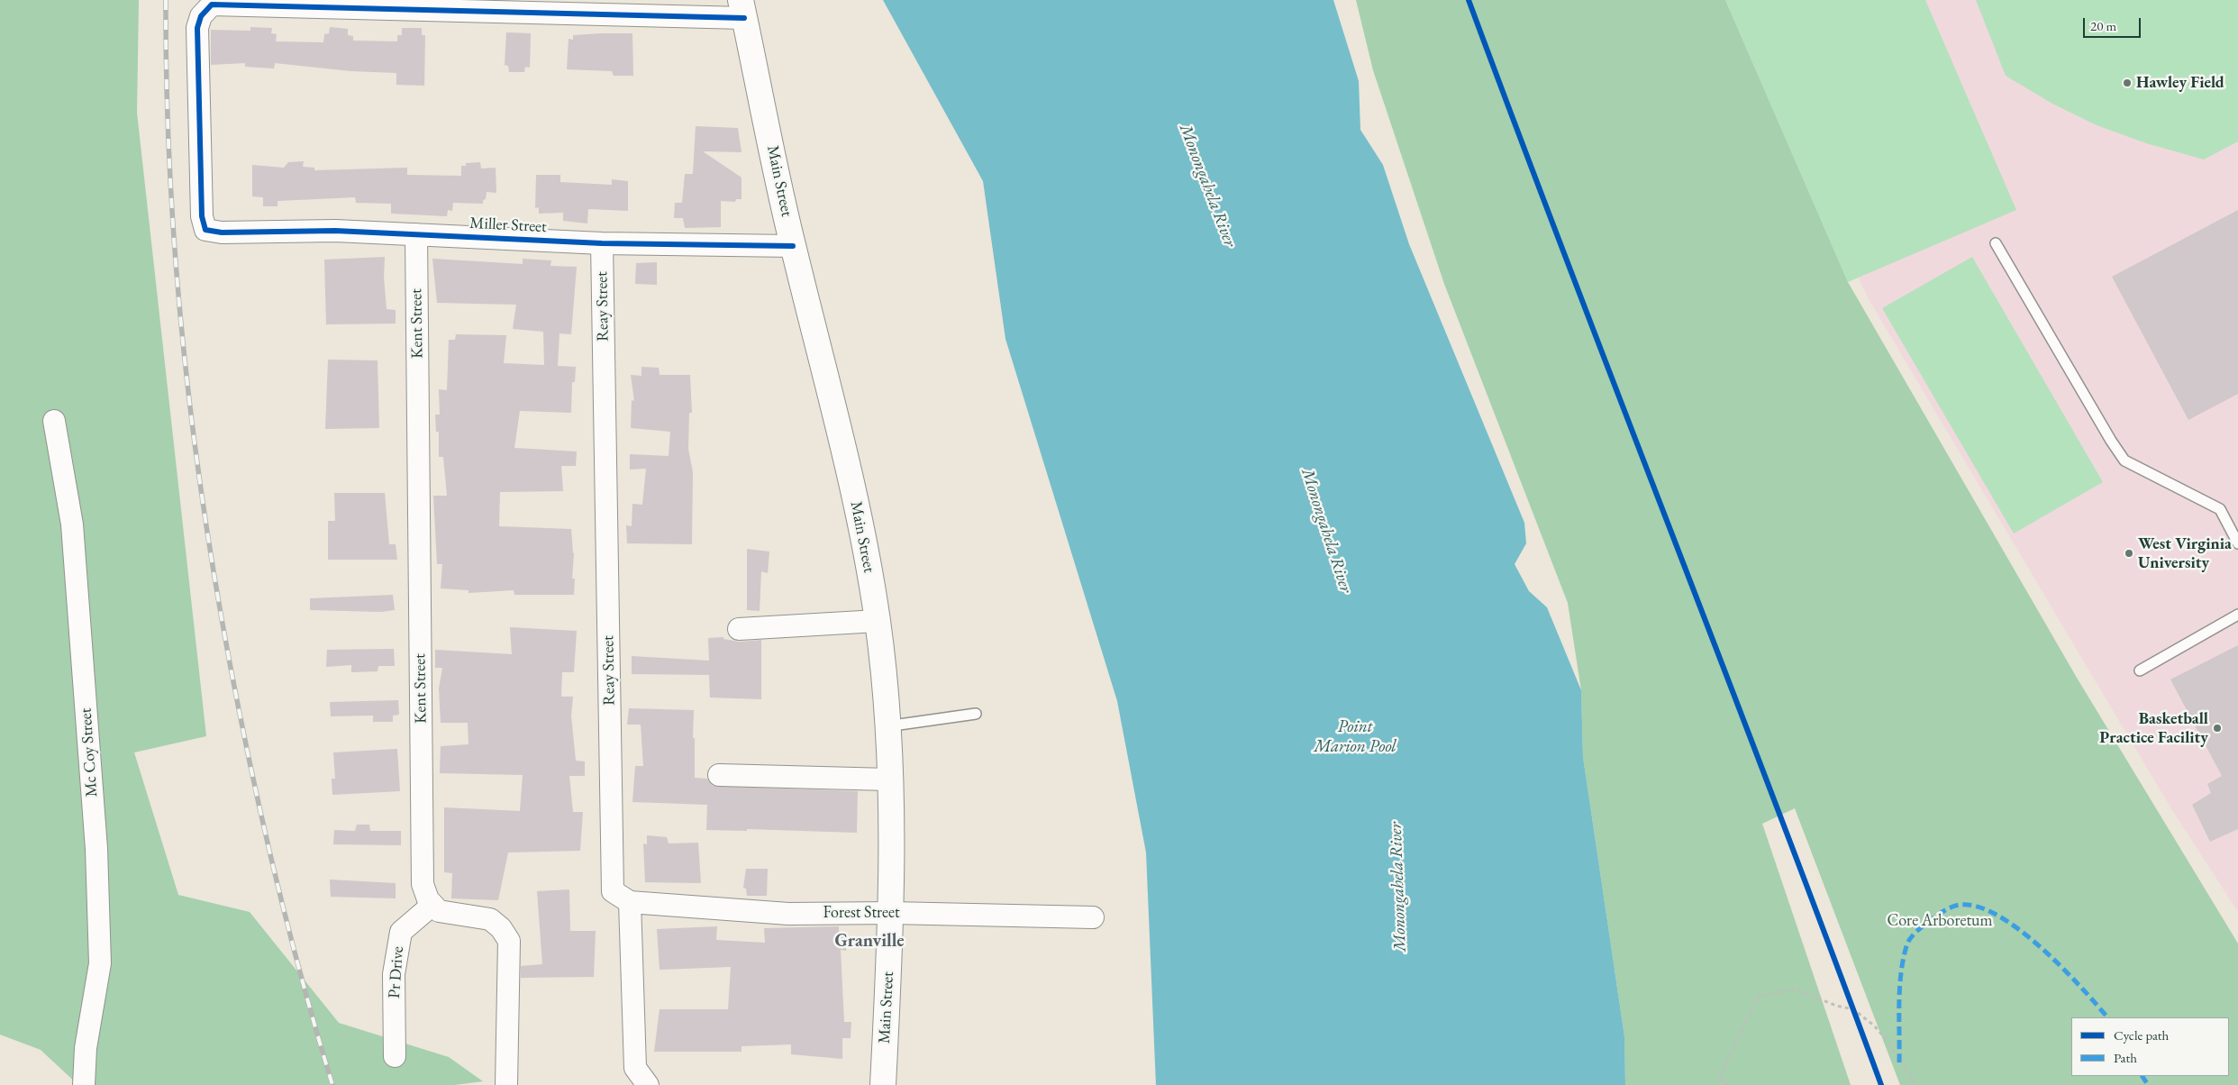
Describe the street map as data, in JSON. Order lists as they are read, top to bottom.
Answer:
{
  "streets": {
    "main road": ["Main Street"],
    "street": [
      "Miller Street",
      "Reay Street",
      "Kent Street",
      "Mc Coy Street",
      "Forest Street",
      "Pr Drive"
    ]
  },
  "crossings": [
    ["Main Street", "Miller Street"],
    ["Main Street", "Forest Street"],
    ["Miller Street", "Reay Street"],
    ["Miller Street", "Kent Street"],
    ["Reay Street", "Forest Street"],
    ["Kent Street", "Pr Drive"]
  ],
  "districts": ["Granville"],
  "water": ["Monongahela River", "Point Marion Pool"],
  "parks": ["Core Arboretum"],
  "places": ["Hawley Field", "West Virginia University", "Basketball Practice Facility"],
  "legend": ["Cycle path", "Path"],
  "scale_bar": "20 m"
}
